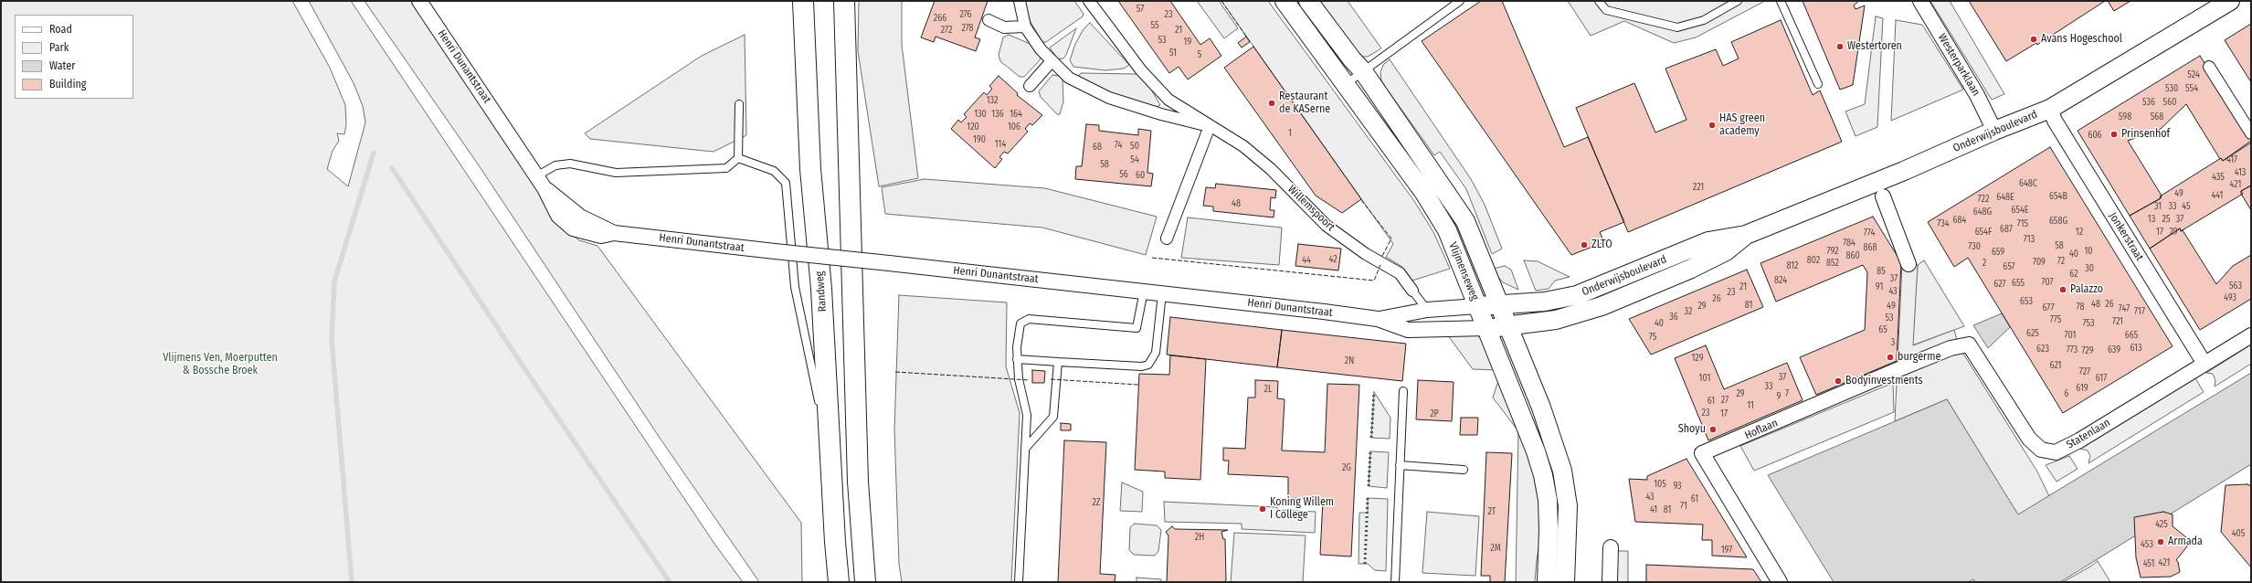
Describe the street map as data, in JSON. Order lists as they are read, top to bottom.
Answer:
{
  "streets": {
    "main road": ["Randweg"],
    "street": [
      "Westerparklaan",
      "Henri Dunantstraat",
      "Onderwijsboulevard",
      "Willemspoort",
      "Jonkerstraat",
      "Vlijmenseweg",
      "Hoflaan",
      "Statenlaan"
    ]
  },
  "crossings": [
    ["Westerparklaan", "Onderwijsboulevard"],
    ["Henri Dunantstraat", "Onderwijsboulevard"],
    ["Henri Dunantstraat", "Vlijmenseweg"],
    ["Onderwijsboulevard", "Jonkerstraat"],
    ["Onderwijsboulevard", "Vlijmenseweg"],
    ["Jonkerstraat", "Statenlaan"],
    ["Hoflaan", "Statenlaan"]
  ],
  "parks": ["Vlijmens Ven, Moerputten & Bossche Broek"],
  "places": [
    "Avans Hogeschool",
    "Westertoren",
    "Restaurant de KASerne",
    "HAS green academy",
    "Prinsenhof",
    "ZLTO",
    "Palazzo",
    "burgerme",
    "Bodyinvestments",
    "Shoyu",
    "Koning Willem I College",
    "Armada"
  ],
  "house_numbers": [
    "57",
    "276",
    "23",
    "266",
    "55",
    "278",
    "272",
    "21",
    "53",
    "19",
    "51",
    "5",
    "524",
    "530",
    "554",
    "132",
    "536",
    "560",
    "130",
    "136",
    "164",
    "598",
    "568",
    "120",
    "106",
    "1",
    "606",
    "190",
    "114",
    "74",
    "50",
    "68",
    "54",
    "417",
    "58",
    "413",
    "56",
    "60",
    "435",
    "648C",
    "421",
    "221",
    "49",
    "441",
    "654B",
    "648E",
    "722",
    "48",
    "31",
    "33",
    "45",
    "654E",
    "648G",
    "13",
    "25",
    "37",
    "684",
    "658G",
    "734",
    "715",
    "687",
    "654F",
    "12",
    "17",
    "29",
    "774",
    "713",
    "784",
    "58",
    "730",
    "868",
    "792",
    "10",
    "659",
    "40",
    "860",
    "42",
    "44",
    "802",
    "72",
    "709",
    "852",
    "2",
    "812",
    "657",
    "30",
    "85",
    "62",
    "37",
    "824",
    "707",
    "655",
    "627",
    "563",
    "21",
    "91",
    "43",
    "23",
    "493",
    "26",
    "653",
    "48",
    "26",
    "81",
    "29",
    "49",
    "78",
    "677",
    "747",
    "32",
    "717",
    "36",
    "53",
    "775",
    "721",
    "40",
    "753",
    "65",
    "625",
    "701",
    "665",
    "75",
    "3",
    "613",
    "623",
    "773",
    "639",
    "729",
    "129",
    "2N",
    "621",
    "727",
    "37",
    "101",
    "617",
    "33",
    "619",
    "2L",
    "29",
    "7",
    "6",
    "9",
    "27",
    "61",
    "11",
    "23",
    "2P",
    "17",
    "2G",
    "105",
    "93",
    "43",
    "61",
    "2Z",
    "71",
    "41",
    "81",
    "2T",
    "425",
    "405",
    "2H",
    "453",
    "2M",
    "197",
    "421",
    "451"
  ],
  "legend": [
    "Road",
    "Park",
    "Water",
    "Building"
  ]
}
